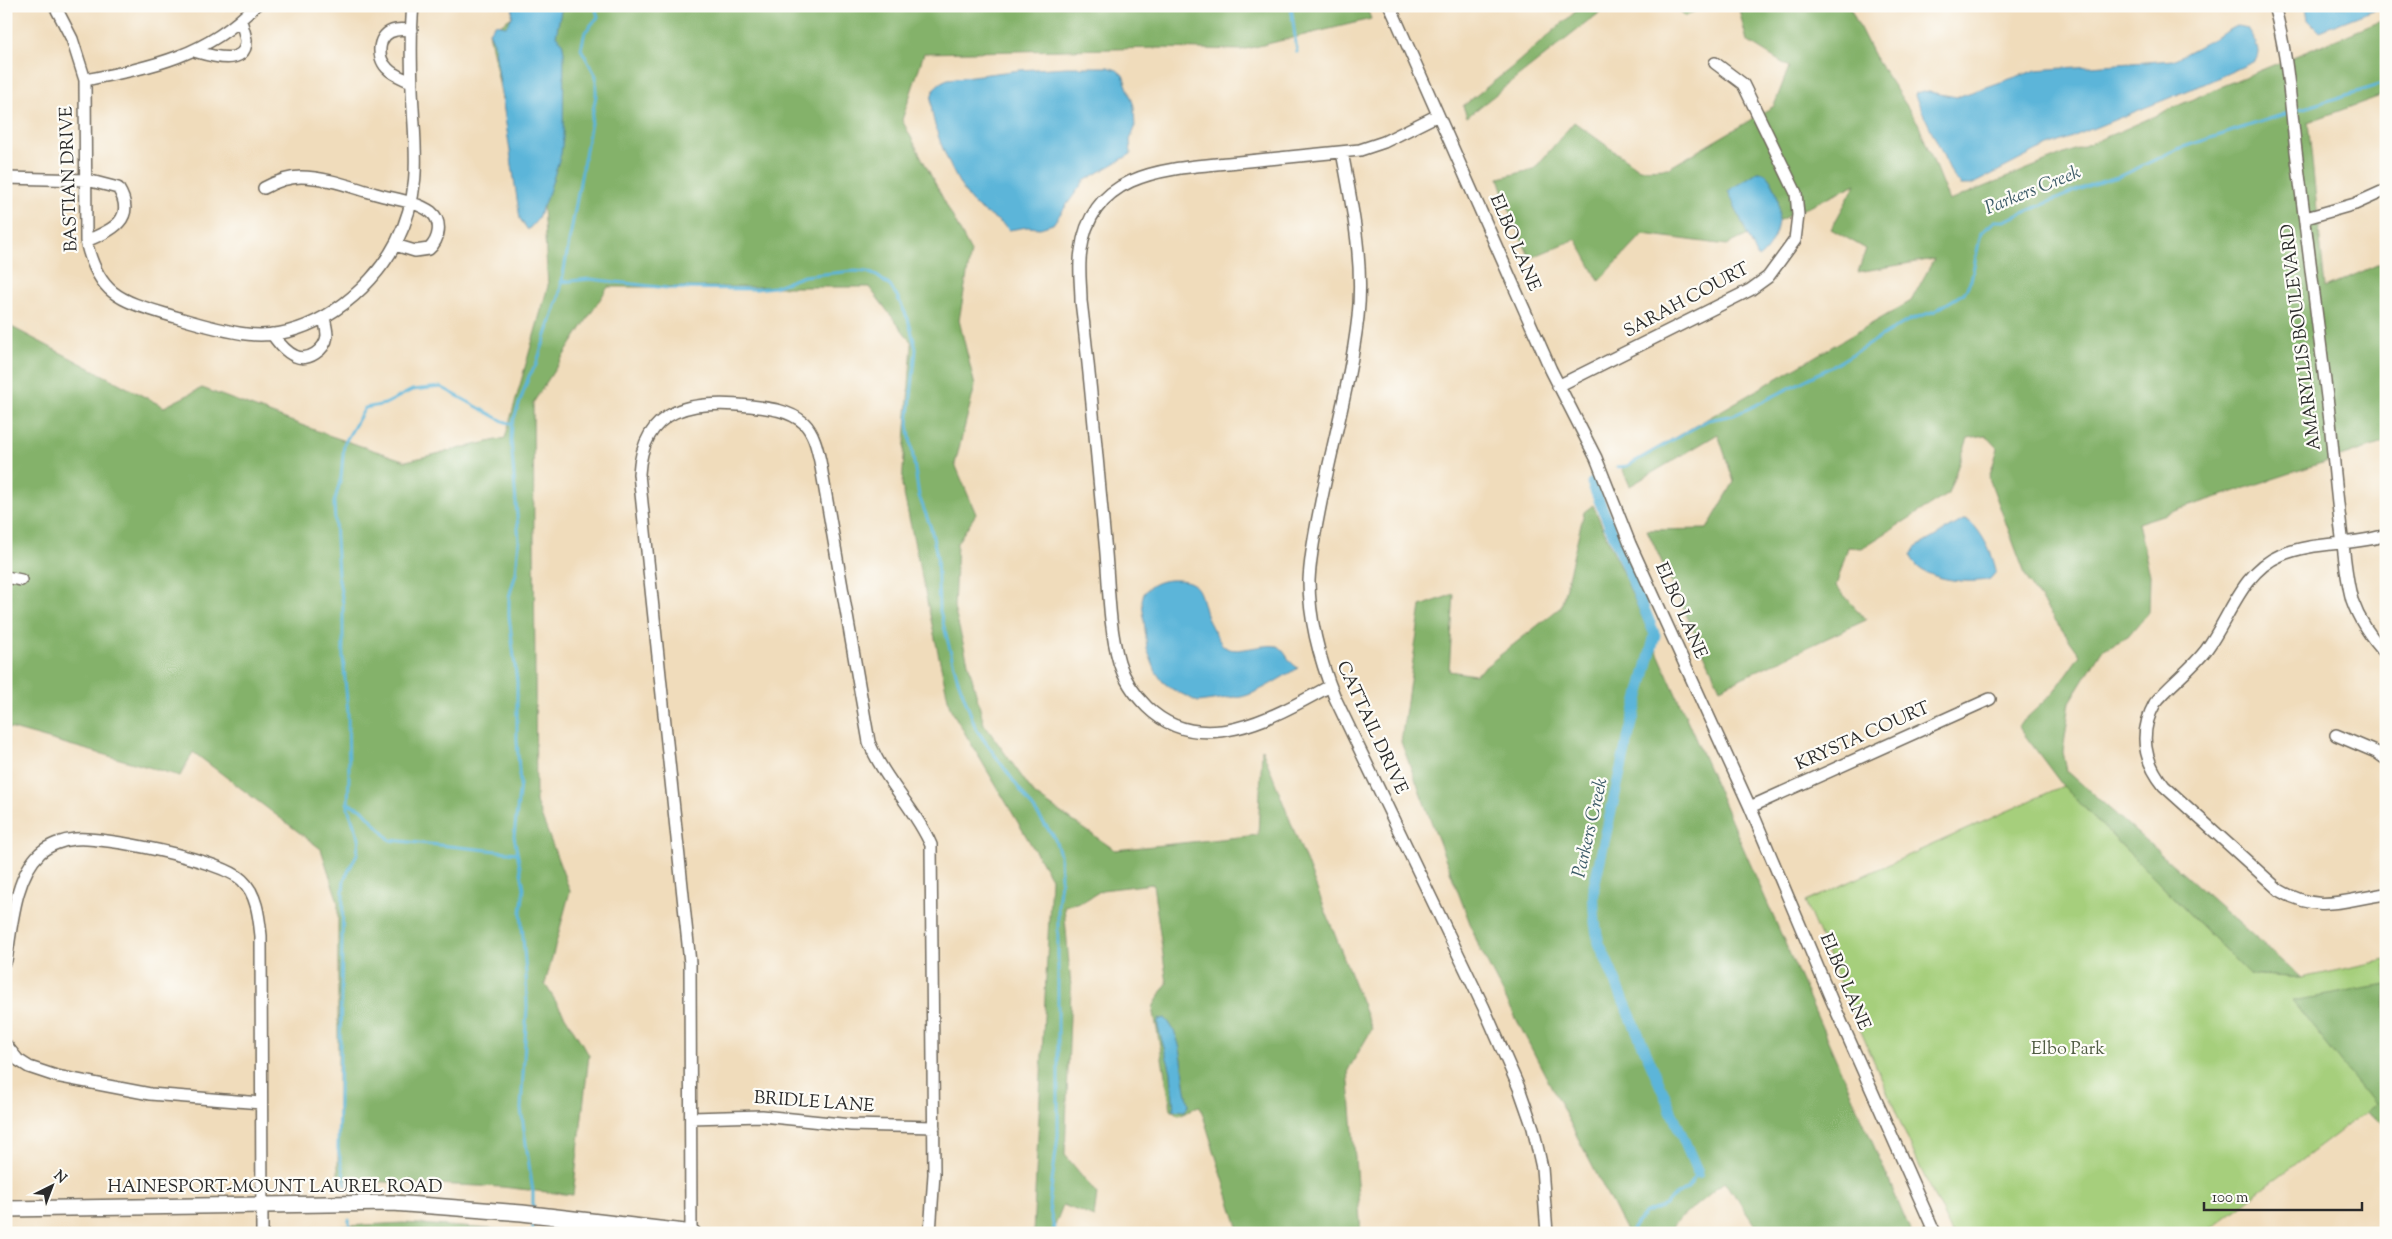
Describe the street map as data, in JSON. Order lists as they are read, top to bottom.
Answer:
{
  "streets": {
    "main road": ["HAINESPORT-MOUNT LAUREL ROAD"],
    "street": [
      "BASTIAN DRIVE",
      "ELBO LANE",
      "SARAH COURT",
      "AMARYLLIS BOULEVARD",
      "CATTAIL DRIVE",
      "KRYSTA COURT",
      "BRIDLE LANE"
    ]
  },
  "crossings": [
    ["ELBO LANE", "SARAH COURT"],
    ["ELBO LANE", "KRYSTA COURT"]
  ],
  "water": ["Parkers Creek"],
  "parks": ["Elbo Park"],
  "scale_bar": "100 m",
  "north": "top right"
}
